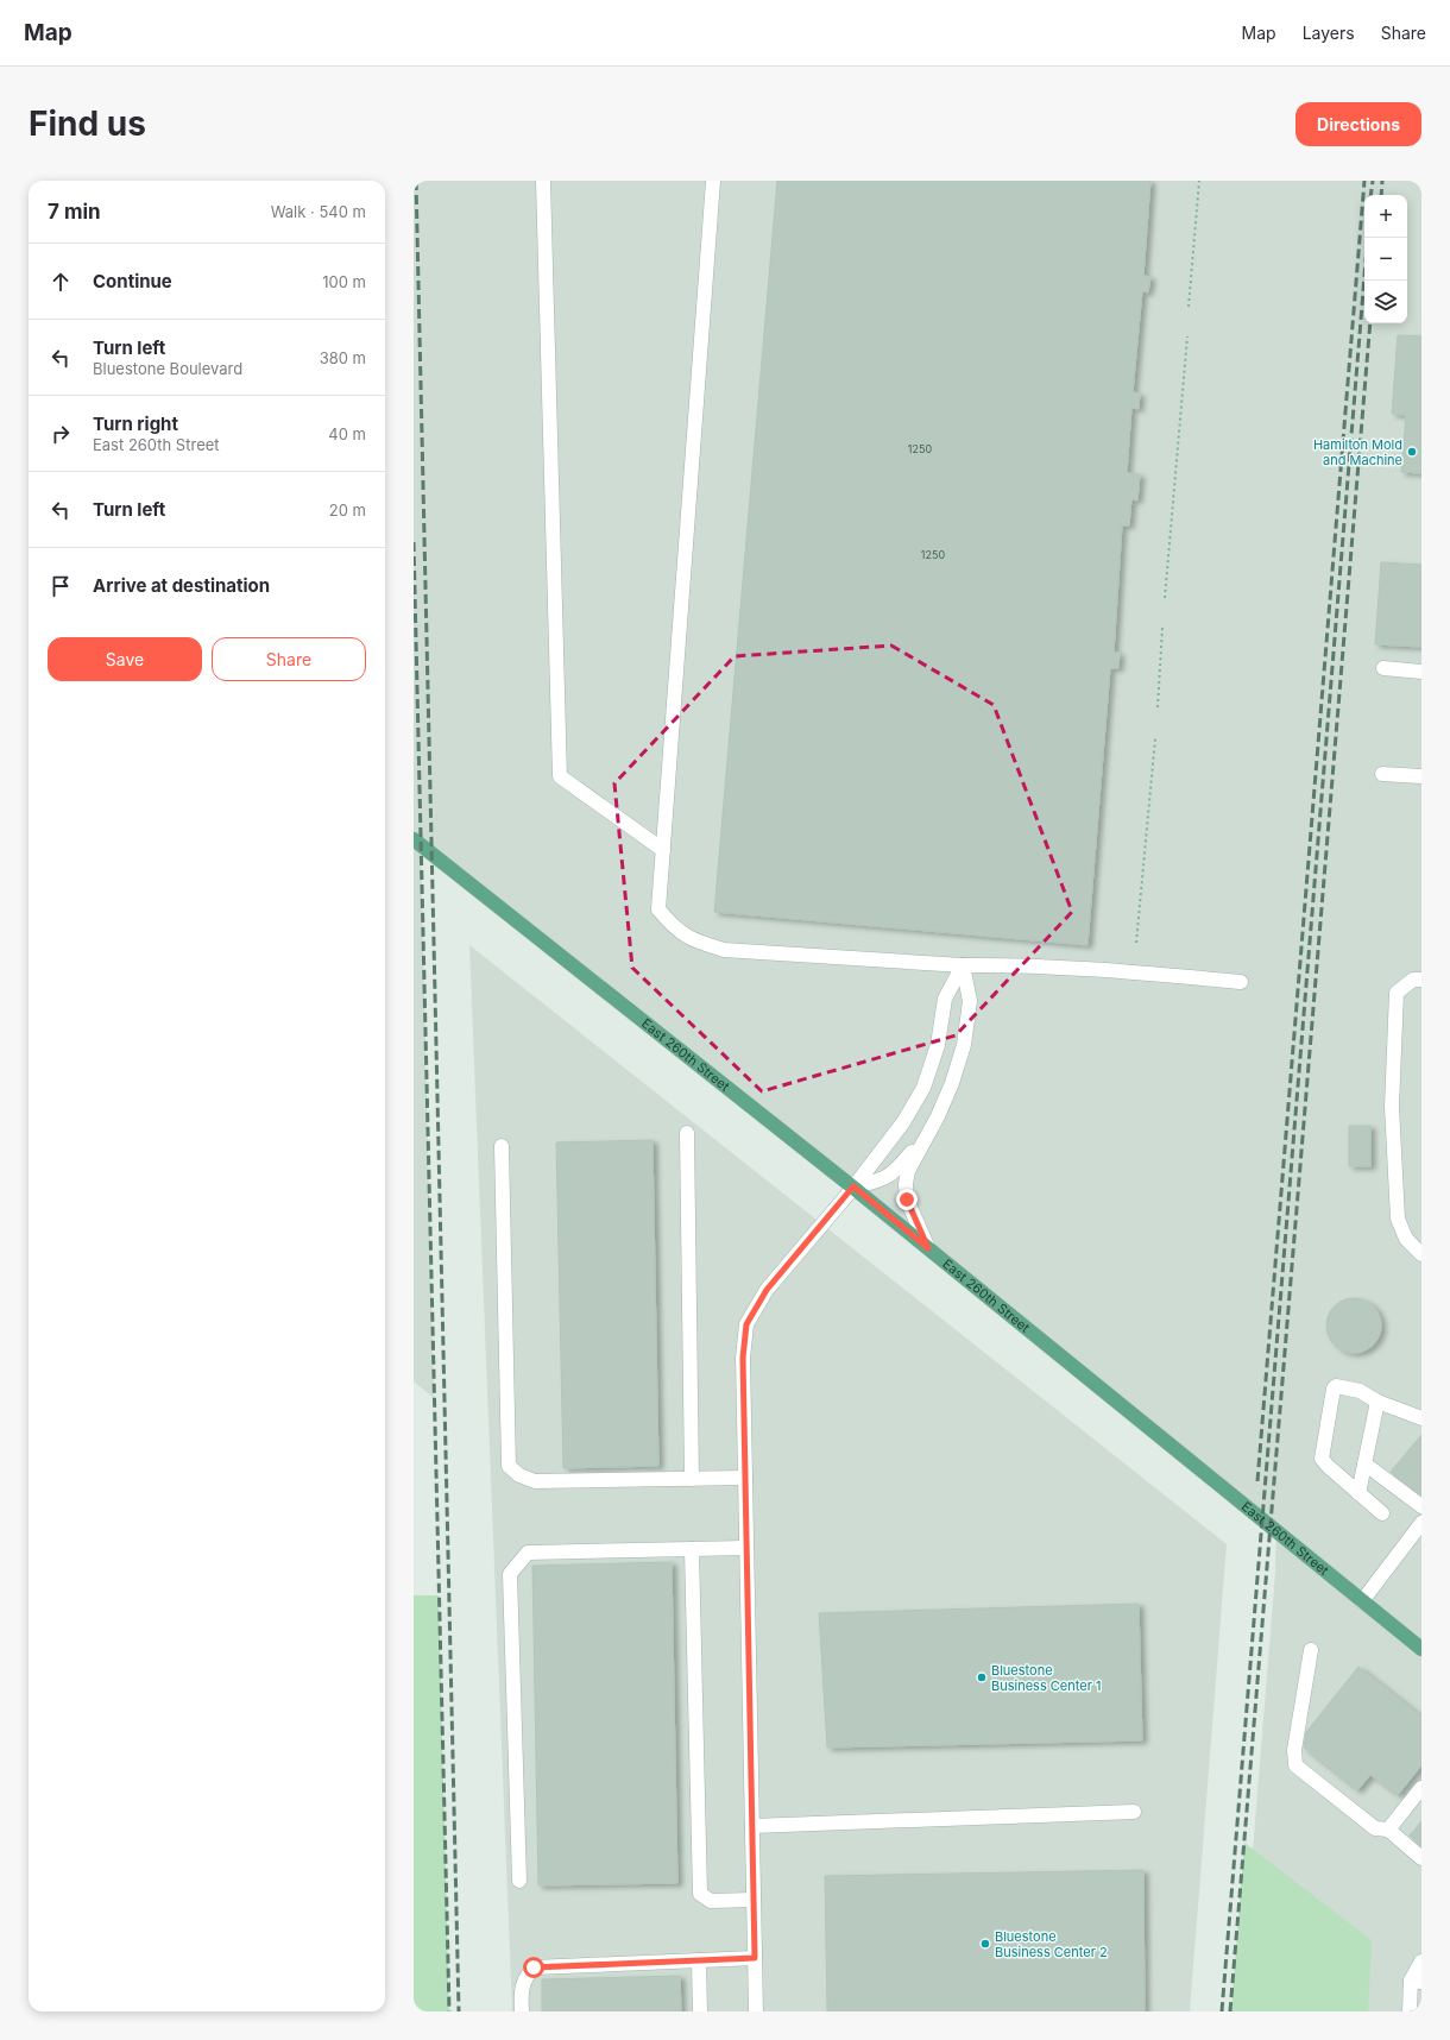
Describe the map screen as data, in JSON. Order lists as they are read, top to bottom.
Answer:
{
  "streets": {
    "main road": ["East 260th Street"]
  },
  "places": ["Hamilton Mold and Machine", "Bluestone Business Center 1", "Bluestone Business Center 2"],
  "house_numbers": ["1250", "1250"],
  "page": {
    "header": "Map",
    "nav": ["Map", "Layers", "Share"],
    "buttons": [
      "Directions",
      ["Save", "Share"]
    ],
    "title": "Find us",
    "heading": ["7 min", "Walk · 540 m"],
    "map_buttons": ["+", "−"],
    "list": [
      ["Continue", "100 m"],
      ["Turn left", "Bluestone Boulevard", "380 m"],
      ["Turn right", "East 260th Street", "40 m"],
      ["Turn left", "20 m"],
      "Arrive at destination"
    ]
  }
}
